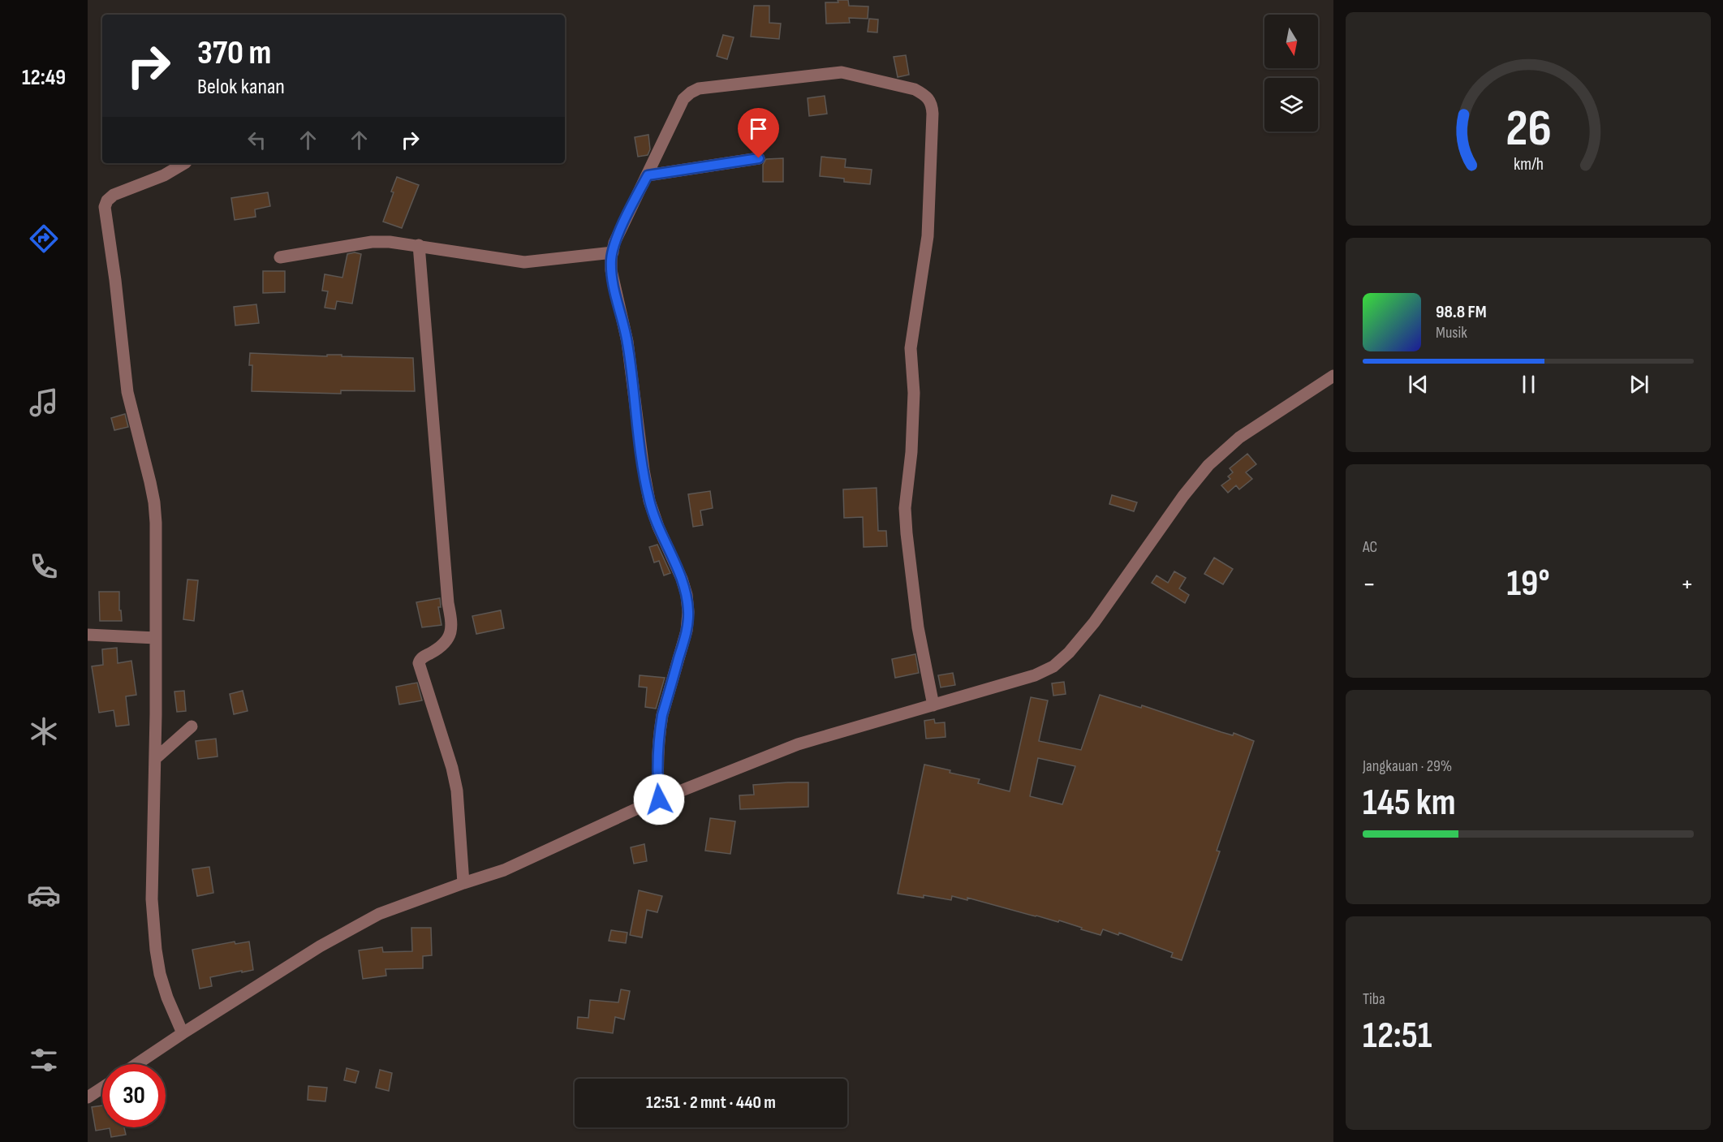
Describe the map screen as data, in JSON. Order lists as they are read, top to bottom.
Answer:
{
  "north": "bottom",
  "page": {
    "tabs": "12:49",
    "turn": ["370 m", "Belok kanan"],
    "song": ["98.8 FM", "Musik"],
    "tile": [
      "AC",
      ["Jangkauan · 29%", "145 km"],
      ["Tiba", "12:51"]
    ],
    "heat": ["−", "19°", "+"],
    "limit": "30",
    "trip": "12:51 · 2 mnt · 440 m",
    "gauge": ["26", "km/h"]
  }
}
